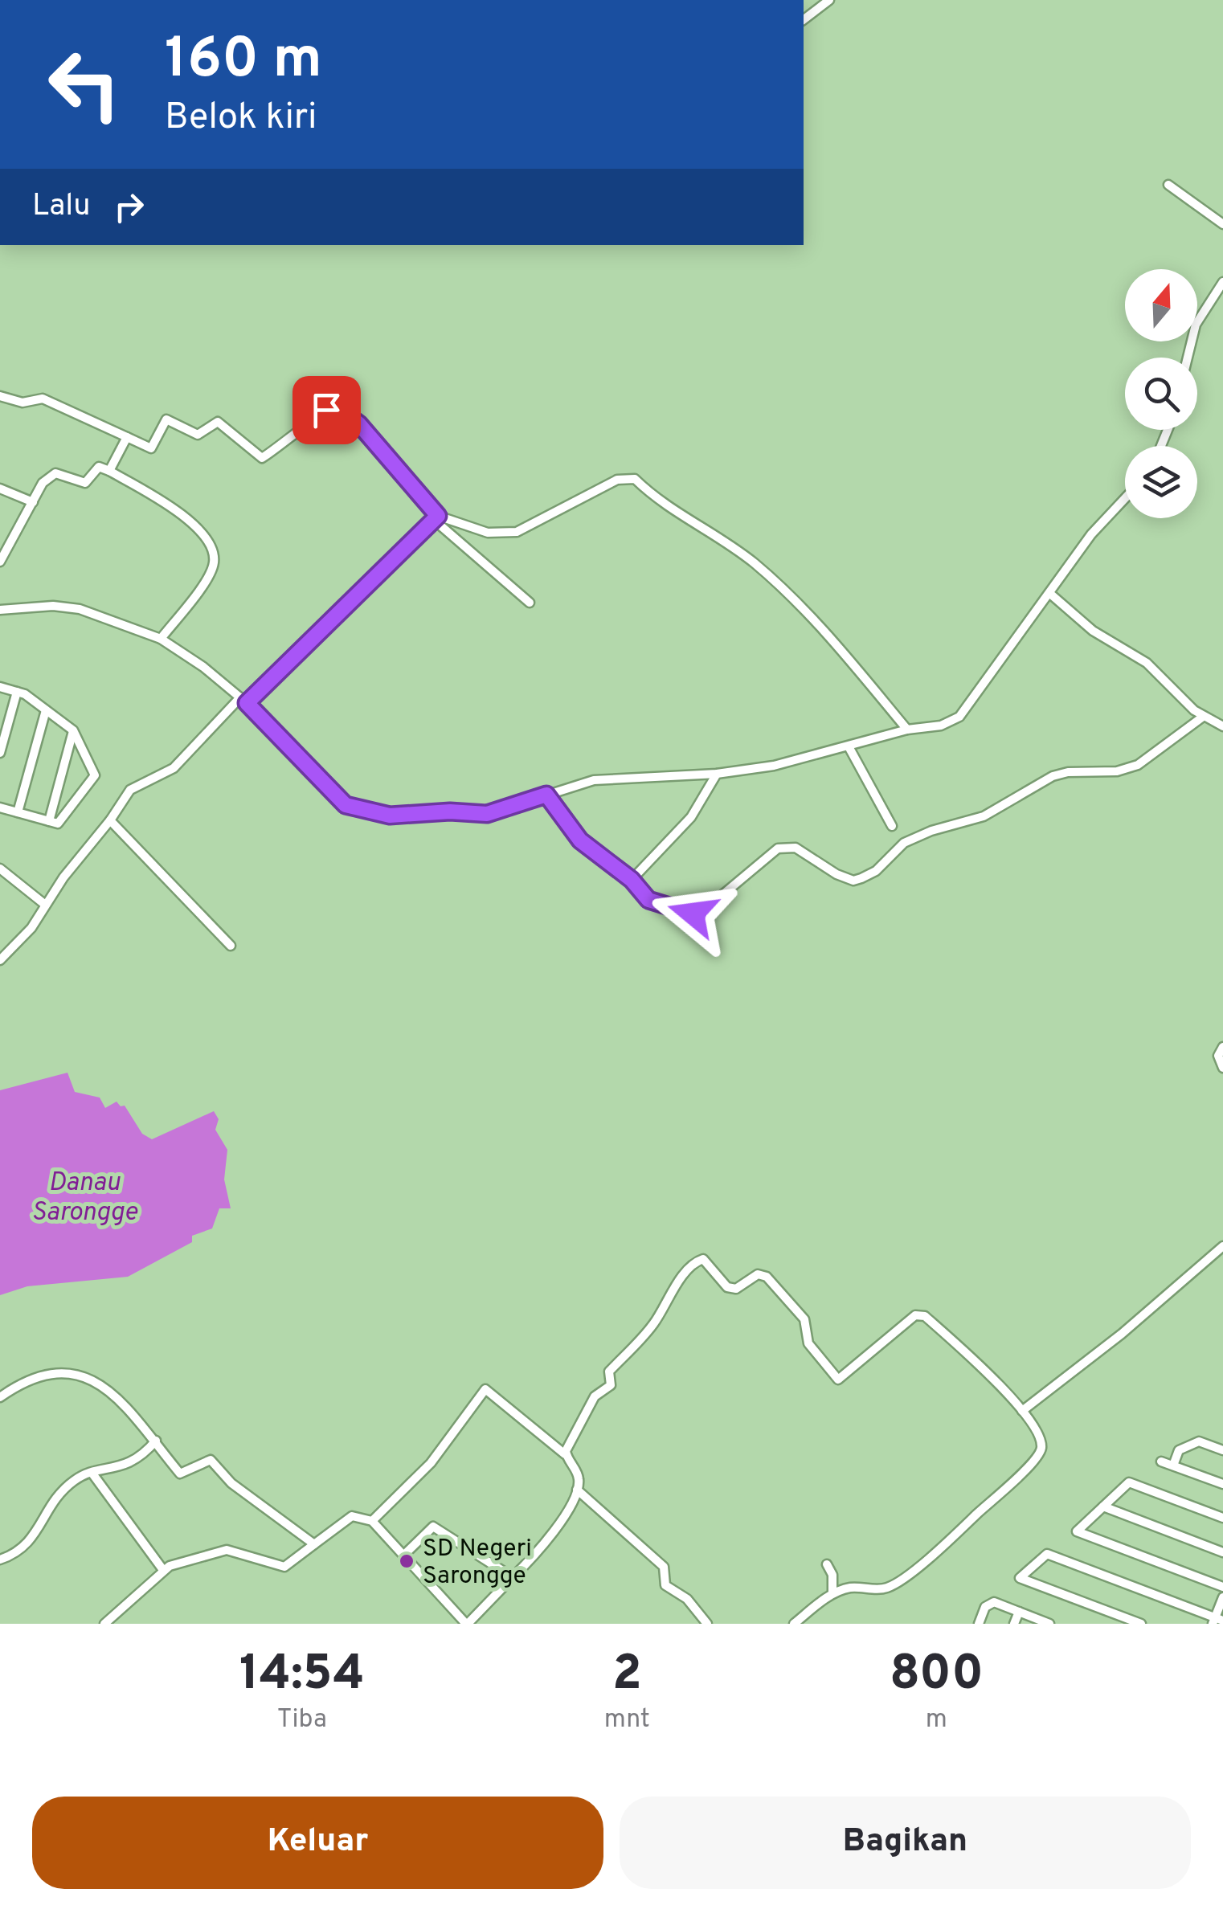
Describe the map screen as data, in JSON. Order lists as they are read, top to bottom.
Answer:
{
  "water": ["Danau Sarongge"],
  "places": ["SD Negeri Sarongge"],
  "north": "top",
  "page": {
    "turn": ["160 m", "Belok kiri"],
    "then": "Lalu",
    "eta": [
      "14:54",
      "Tiba",
      "2",
      "mnt",
      "800",
      "m"
    ],
    "buttons": ["Keluar", "Bagikan"]
  }
}
